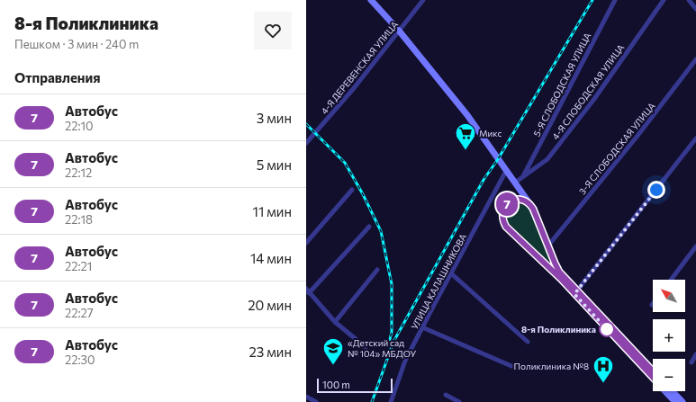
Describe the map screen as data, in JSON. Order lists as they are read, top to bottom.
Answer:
{
  "streets": {
    "street": [
      "4-Я ДЕРЕВЕНСКАЯ УЛИЦА",
      "5-Я СЛОБОДСКАЯ УЛИЦА",
      "4-Я СЛОБОДСКАЯ УЛИЦА",
      "3-Я СЛОБОДСКАЯ УЛИЦА",
      "УЛИЦА КАЛАШНИКОВА"
    ]
  },
  "crossings": [
    ["5-Я СЛОБОДСКАЯ УЛИЦА", "4-Я СЛОБОДСКАЯ УЛИЦА"]
  ],
  "places": {
    "supermarket": ["Микс"],
    "other": ["8-я Поликлиника"],
    "school or university": ["«Детский сад № 104» МБДОУ"],
    "hospital": ["Поликлиника №8"]
  },
  "lines": ["bus line 7"],
  "scale_bar": "100 m",
  "north": "top left",
  "page": {
    "heading": [
      ["8-я Поликлиника", "Пешком · 3 мин · 240 m"],
      "Отправления"
    ],
    "on_map": "7",
    "list": [
      {
        "mark": "7",
        "name": "Автобус",
        "note": "22:10",
        "value": "3 мин"
      },
      {
        "mark": "7",
        "name": "Автобус",
        "note": "22:12",
        "value": "5 мин"
      },
      {
        "mark": "7",
        "name": "Автобус",
        "note": "22:18",
        "value": "11 мин"
      },
      {
        "mark": "7",
        "name": "Автобус",
        "note": "22:21",
        "value": "14 мин"
      },
      {
        "mark": "7",
        "name": "Автобус",
        "note": "22:27",
        "value": "20 мин"
      },
      {
        "mark": "7",
        "name": "Автобус",
        "note": "22:30",
        "value": "23 мин"
      }
    ],
    "map_buttons": ["+", "−"],
    "scale": "100 m"
  }
}
